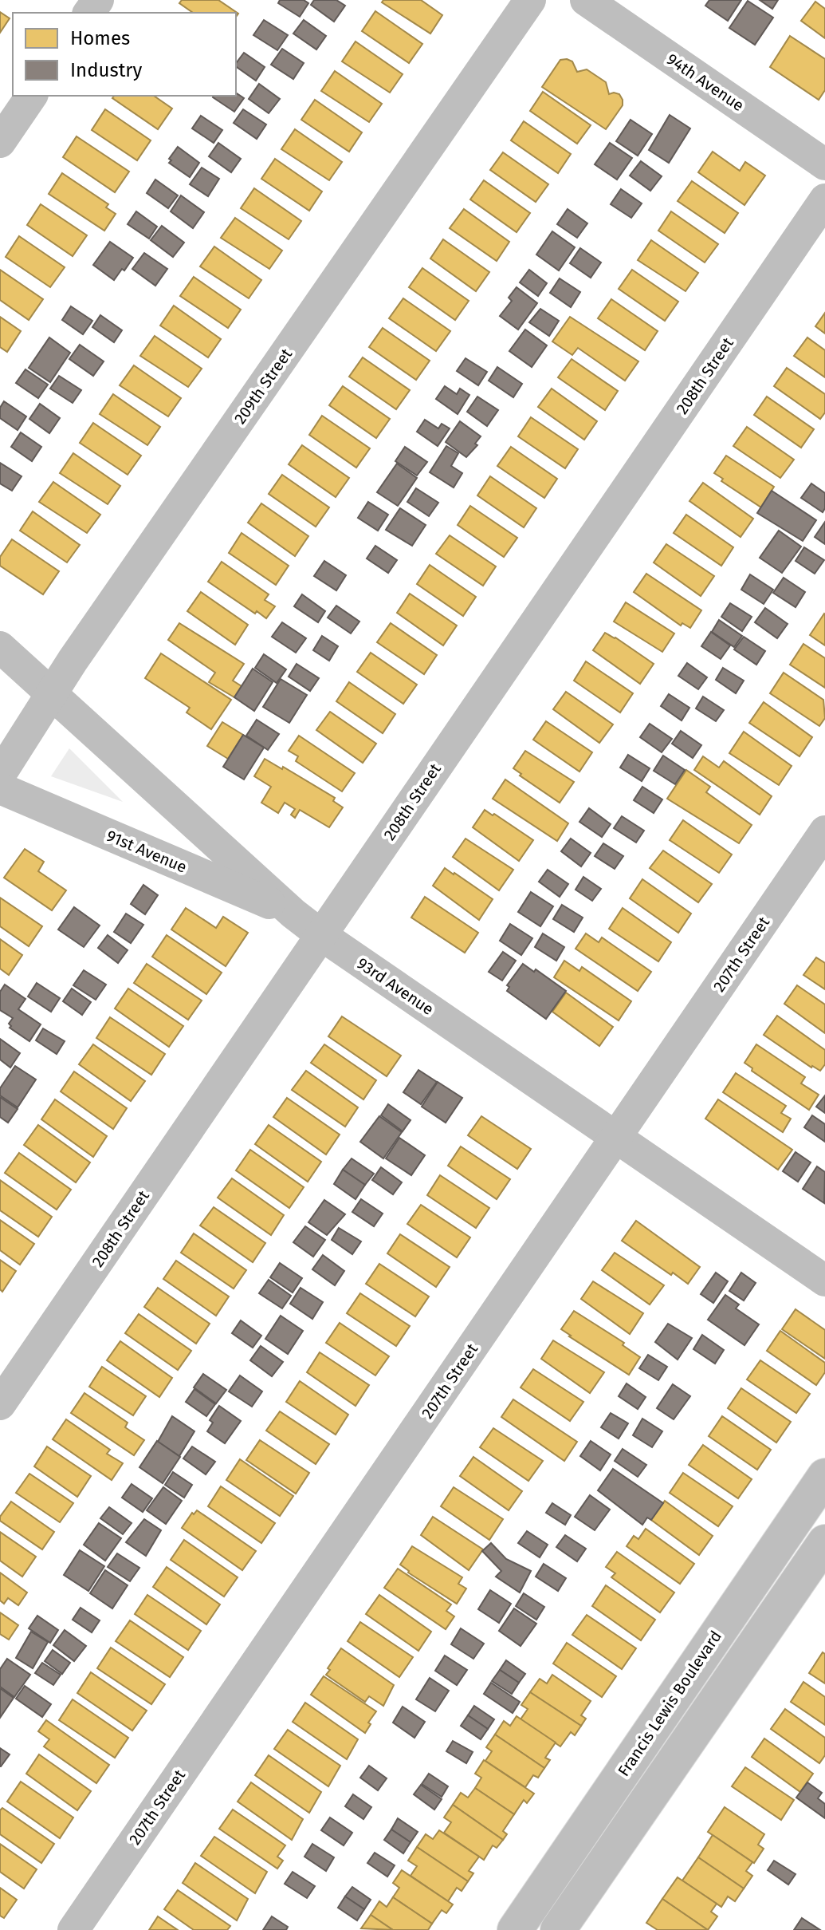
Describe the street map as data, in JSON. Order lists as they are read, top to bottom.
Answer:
{
  "streets": {
    "main road": ["Francis Lewis Boulevard"],
    "street": [
      "94th Avenue",
      "208th Street",
      "209th Street",
      "91st Avenue",
      "207th Street",
      "93rd Avenue"
    ]
  },
  "crossings": [
    ["208th Street", "93rd Avenue"],
    ["209th Street", "93rd Avenue"],
    ["91st Avenue", "93rd Avenue"],
    ["207th Street", "93rd Avenue"]
  ],
  "legend": ["Homes", "Industry"]
}
